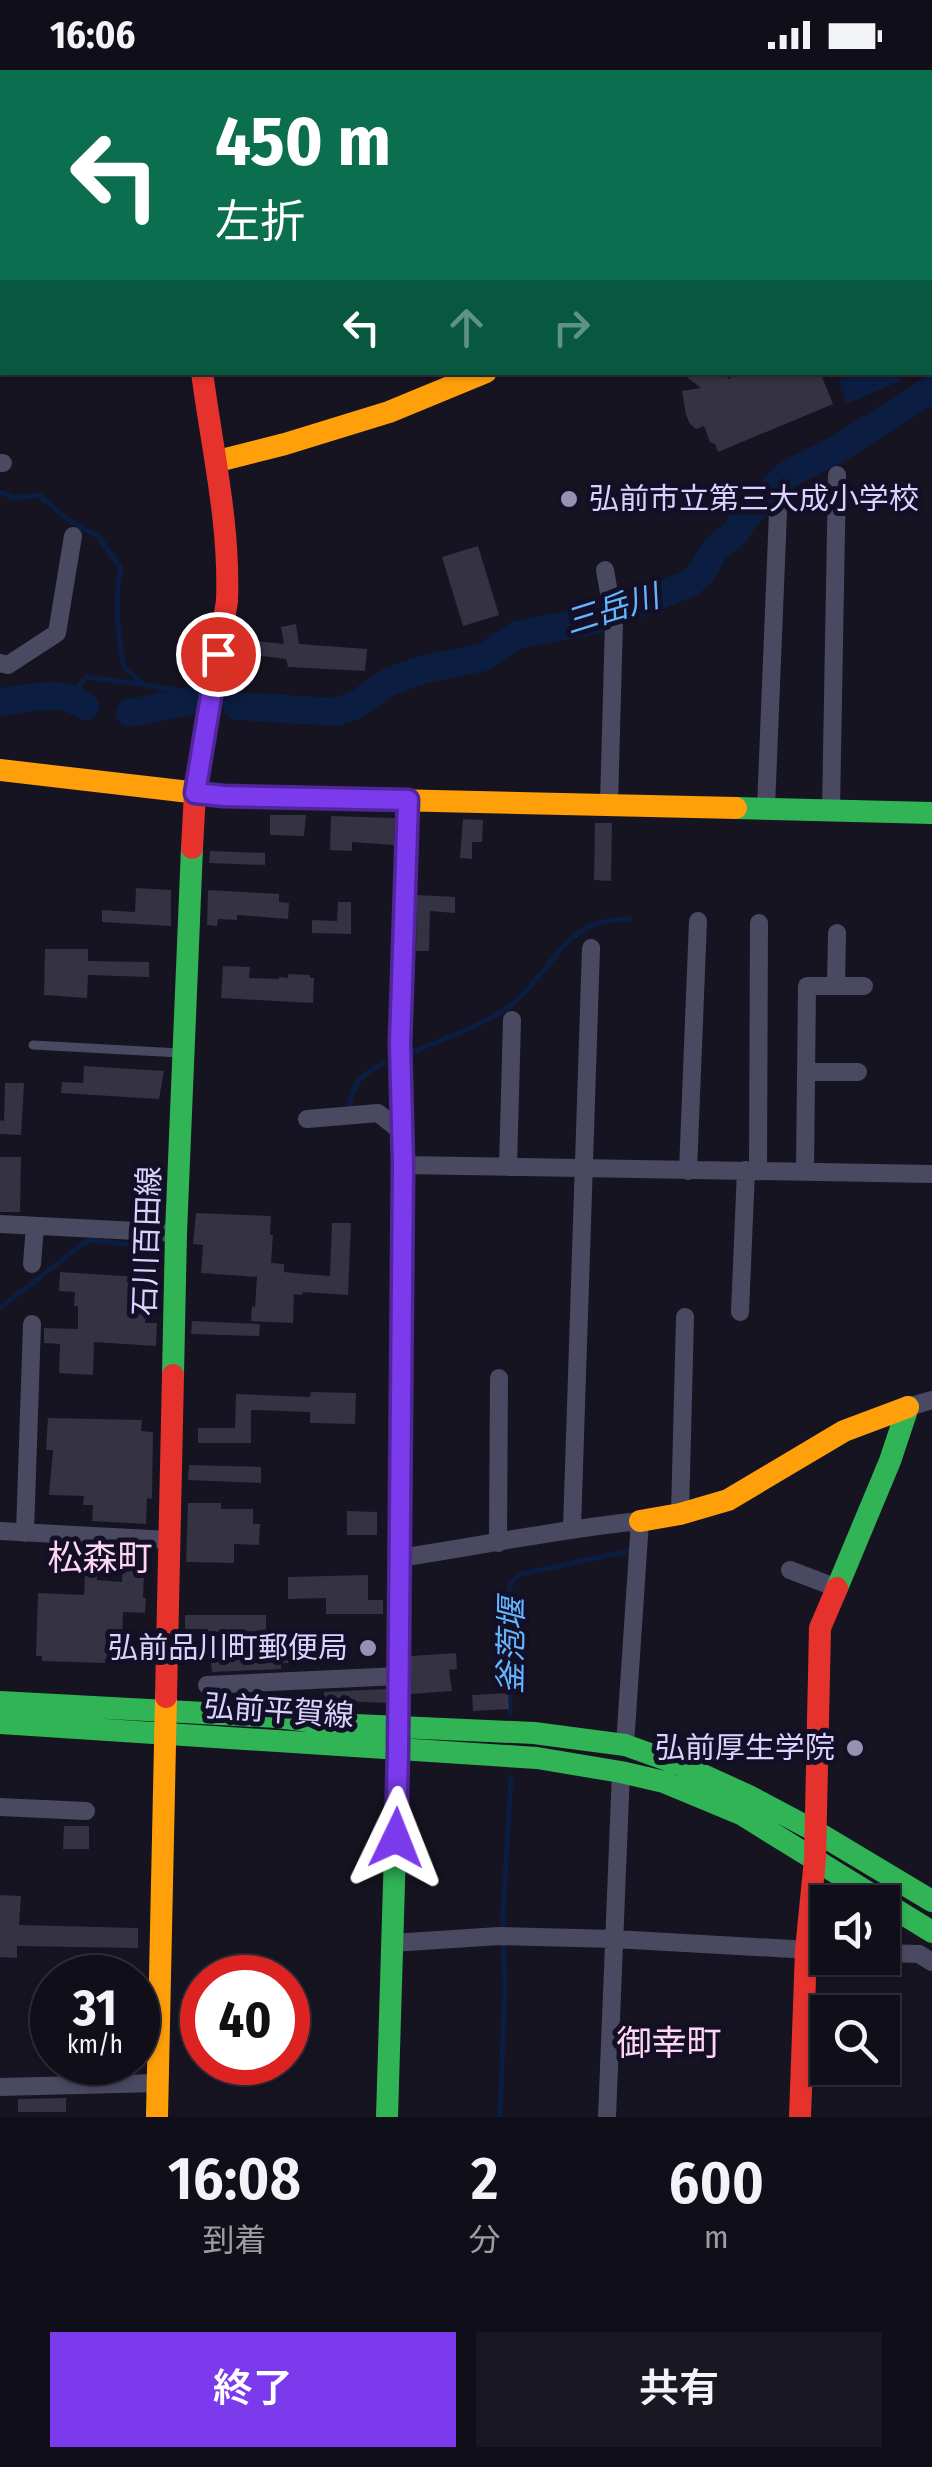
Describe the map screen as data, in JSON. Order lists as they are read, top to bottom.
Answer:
{
  "streets": {
    "main road": ["石川百田線", "弘前平賀線"]
  },
  "crossings": [
    ["石川百田線", "弘前平賀線"]
  ],
  "districts": ["松森町", "御幸町"],
  "water": ["三岳川", "釜萢堰"],
  "places": ["弘前市立第三大成小学校", "弘前品川町郵便局", "弘前厚生学院"],
  "page": {
    "status": "16:06",
    "turn": ["450 m", "左折"],
    "speed": "31 km/h",
    "limit": "40",
    "eta": [
      "16:08",
      "到着",
      "2",
      "分",
      "600",
      "m"
    ],
    "buttons": ["終了", "共有"]
  }
}
